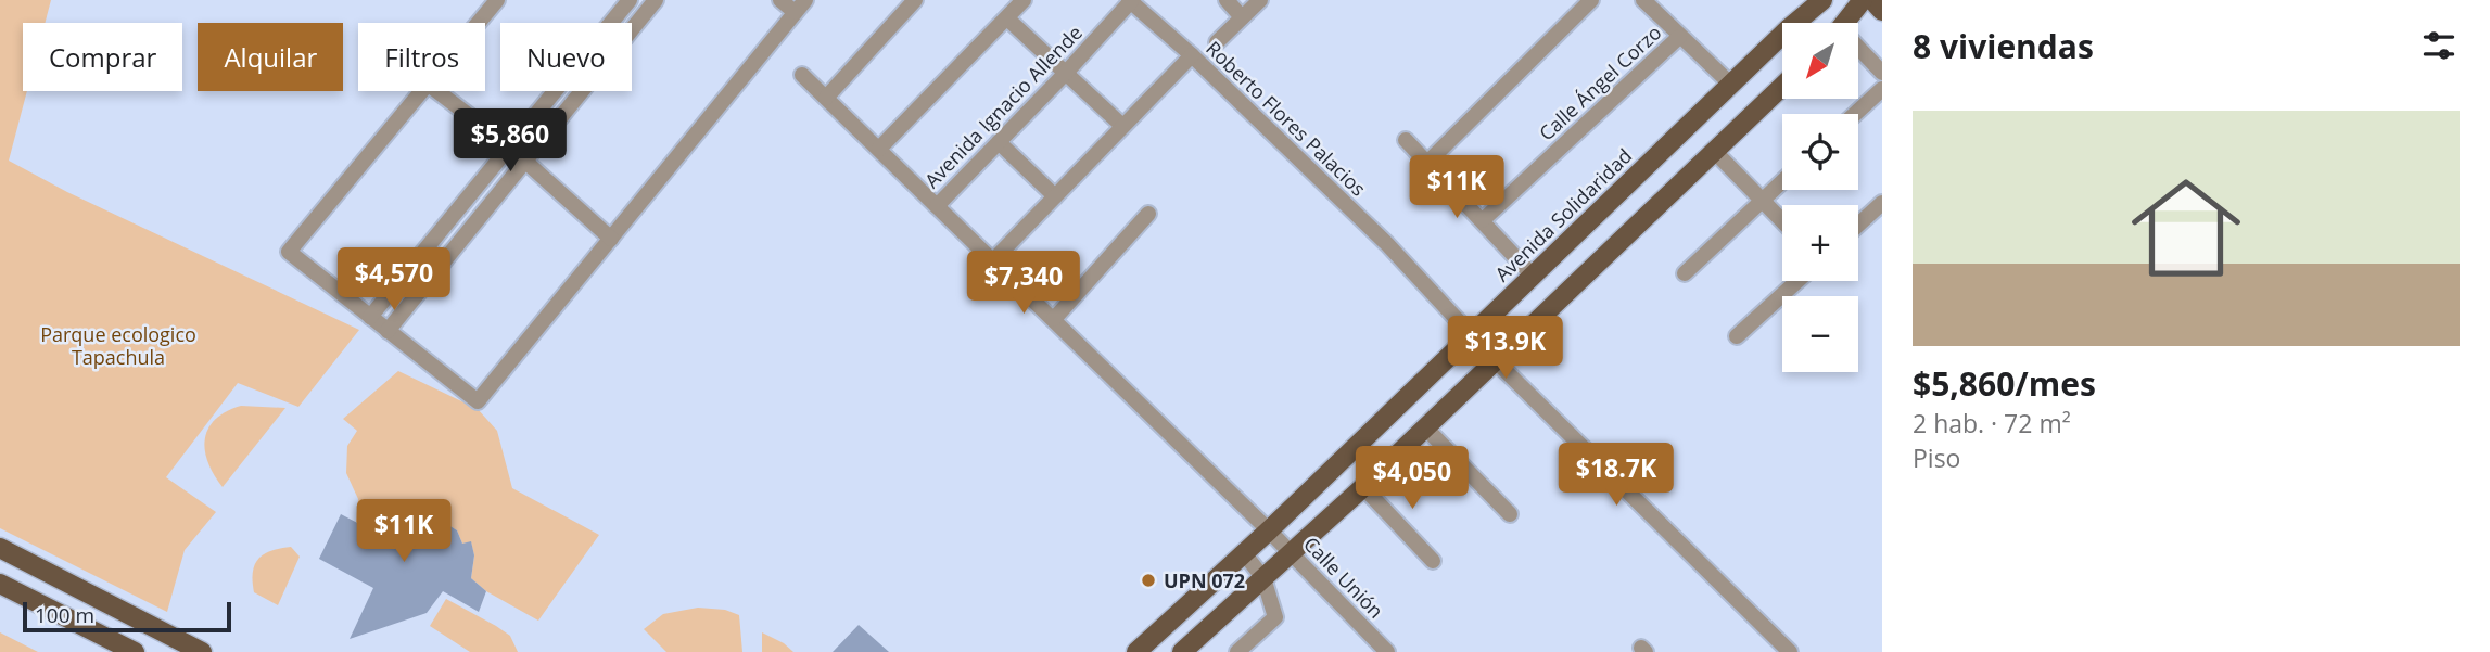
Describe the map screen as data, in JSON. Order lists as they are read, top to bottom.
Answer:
{
  "streets": {
    "main road": ["Avenida Solidaridad"],
    "street": [
      "Calle Ángel Corzo",
      "Avenida Ignacio Allende",
      "Roberto Flores Palacios",
      "Calle Unión"
    ]
  },
  "crossings": [
    ["Avenida Ignacio Allende", "Roberto Flores Palacios"],
    ["Avenida Ignacio Allende", "Calle Unión"],
    ["Roberto Flores Palacios", "Avenida Solidaridad"],
    ["Avenida Solidaridad", "Calle Unión"]
  ],
  "parks": ["Parque ecologico Tapachula"],
  "places": ["UPN 072"],
  "scale_bar": "100 m",
  "north": "bottom left",
  "page": {
    "heading": "8 viviendas",
    "map_buttons": ["+", "−"],
    "chip": [
      "Comprar",
      "Alquilar",
      "Filtros",
      "Nuevo"
    ],
    "list": [
      {
        "name": "$5,860/mes",
        "note": "2 hab. · 72 m² · Piso"
      }
    ],
    "price": [
      "$5,860",
      "$11K",
      "$4,570",
      "$7,340",
      "$13.9K",
      "$18.7K",
      "$4,050",
      "$11K"
    ],
    "scale": "100 m"
  }
}
